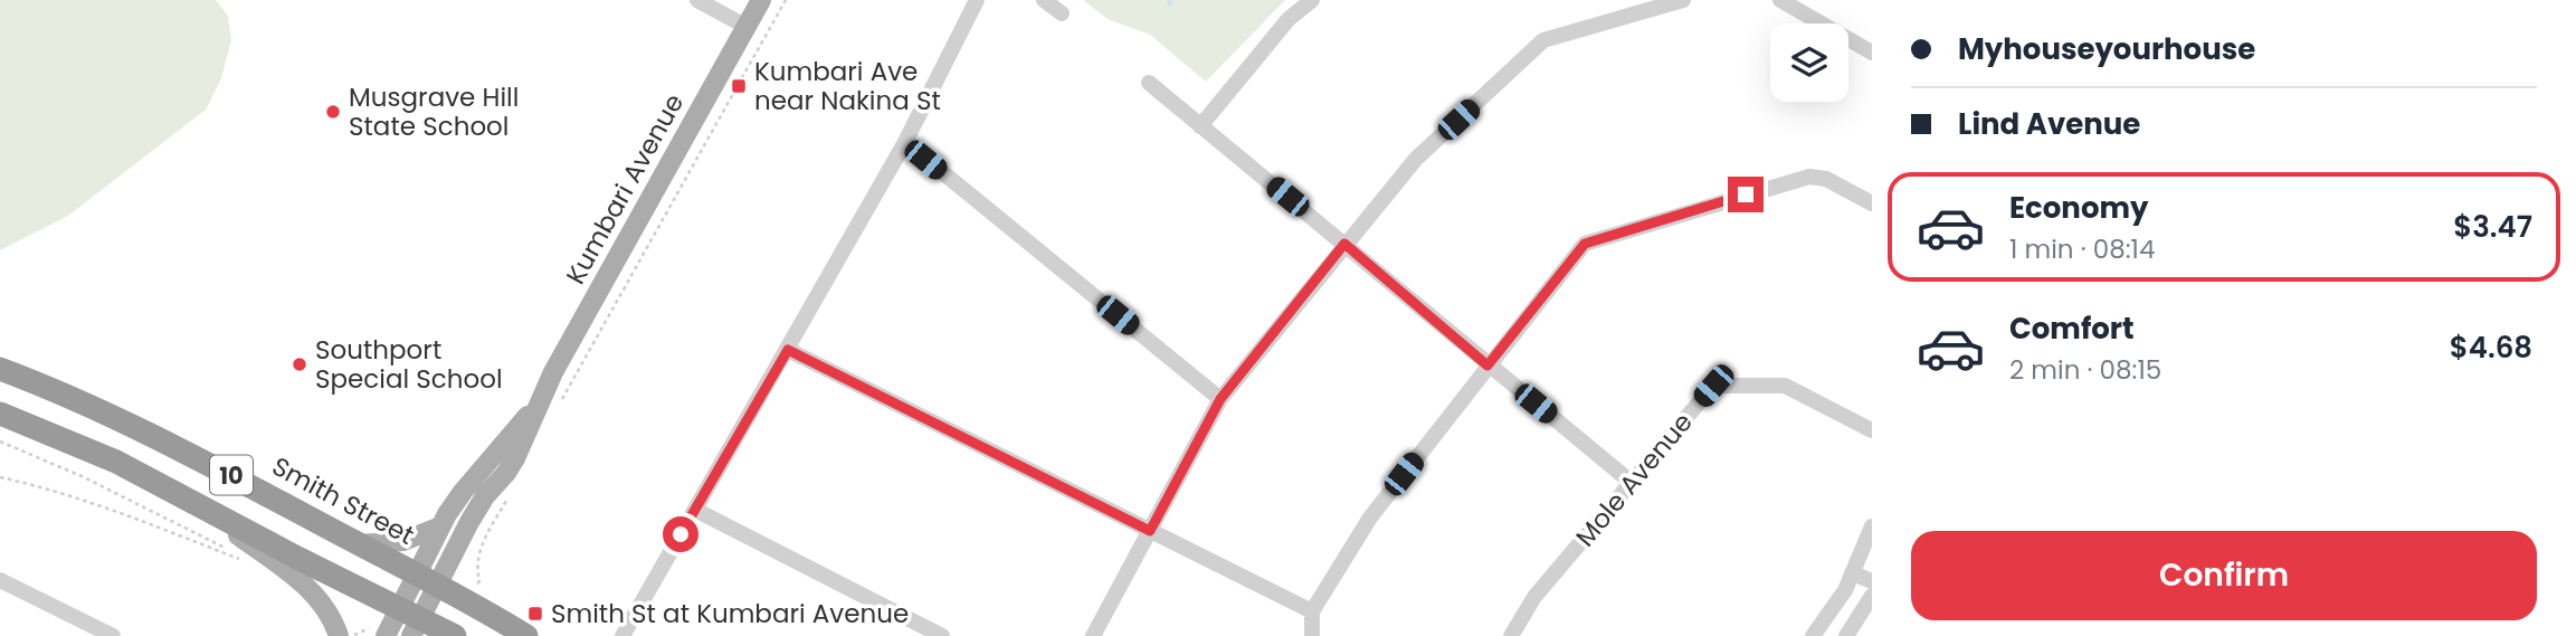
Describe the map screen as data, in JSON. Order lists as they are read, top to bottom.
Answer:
{
  "streets": {
    "highway": ["10", "Smith Street"],
    "main road": ["Kumbari Avenue"],
    "street": ["Mole Avenue"]
  },
  "crossings": [
    ["Kumbari Avenue", "10"],
    ["Kumbari Avenue", "Smith Street"]
  ],
  "places": {
    "transit": ["Kumbari Ave near Nakina St", "Smith St at Kumbari Avenue"],
    "other": ["Musgrave Hill State School", "Southport Special School"]
  },
  "page": {
    "banner": ["Myhouseyourhouse", "Lind Avenue"],
    "list": [
      {
        "name": "Economy",
        "note": "1 min · 08:14",
        "value": "$3.47"
      },
      {
        "name": "Comfort",
        "note": "2 min · 08:15",
        "value": "$4.68"
      }
    ],
    "buttons": "Confirm"
  }
}
